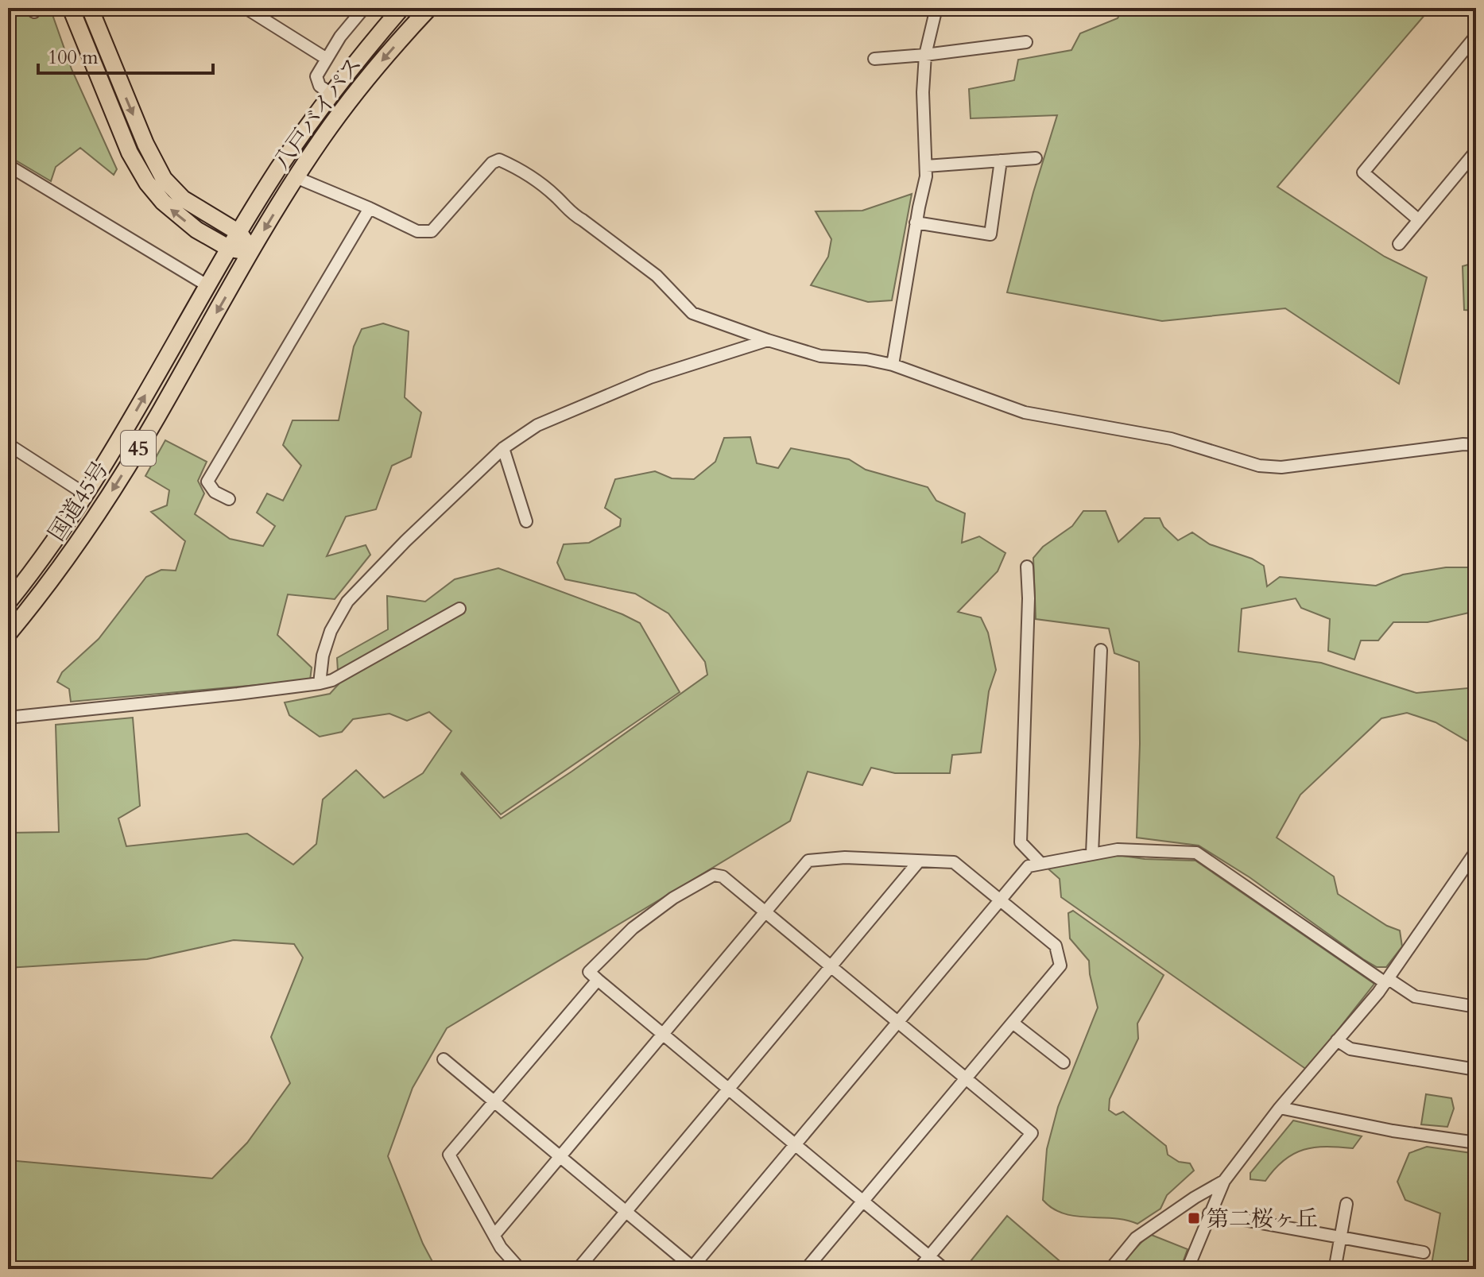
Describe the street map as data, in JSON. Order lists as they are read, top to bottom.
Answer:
{
  "streets": {
    "highway": ["八戸バイパス", "45", "国道45号"]
  },
  "crossings": [
    ["八戸バイパス", "国道45号"]
  ],
  "places": {
    "transit": ["第二桜ヶ丘"]
  },
  "scale_bar": "100 m"
}
